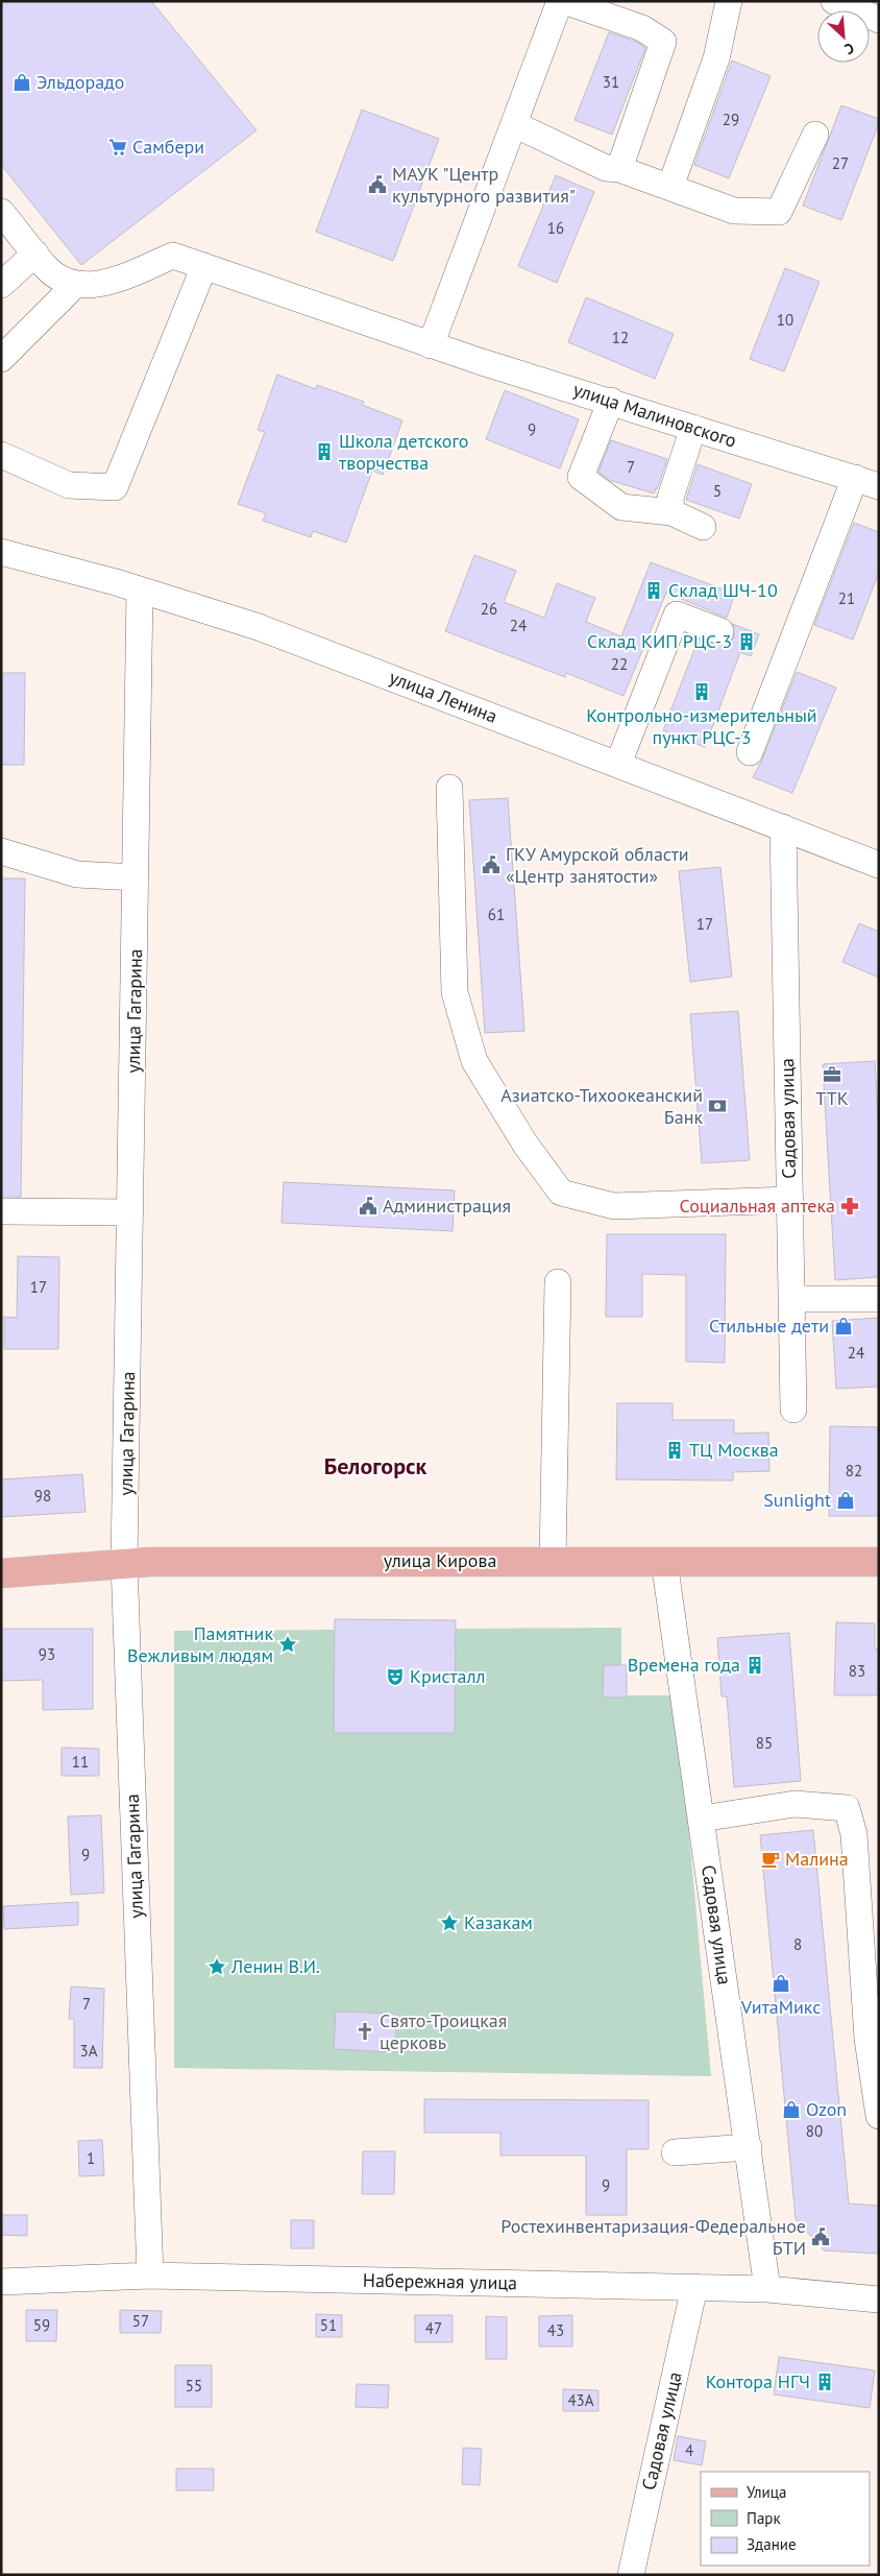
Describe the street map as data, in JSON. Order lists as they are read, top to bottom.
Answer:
{
  "streets": {
    "main road": ["улица Кирова"],
    "street": [
      "улица Малиновского",
      "улица Ленина",
      "улица Гагарина",
      "Садовая улица",
      "Набережная улица"
    ]
  },
  "crossings": [
    ["улица Ленина", "улица Гагарина"],
    ["улица Ленина", "Садовая улица"],
    ["улица Гагарина", "улица Кирова"],
    ["улица Гагарина", "Набережная улица"],
    ["Садовая улица", "улица Кирова"],
    ["Садовая улица", "Набережная улица"]
  ],
  "districts": ["Белогорск"],
  "places": {
    "shop": [
      "Эльдорадо",
      "Стильные дети",
      "Sunlight",
      "VитаМикс",
      "Ozon"
    ],
    "supermarket": ["Самбери"],
    "public building": [
      "МАУК \"Центр культурного развития\"",
      "ГКУ Амурской области «Центр занятости»",
      "Администрация",
      "Ростехинвентаризация-Федеральное БТИ"
    ],
    "building": [
      "Школа детского творчества",
      "Склад ШЧ-10",
      "Склад КИП РЦС-3",
      "Контрольно-измерительный пункт РЦС-3",
      "ТЦ Москва",
      "Времена года",
      "Контора НГЧ"
    ],
    "office": ["ТТК"],
    "bank": ["Азиатско-Тихоокеанский Банк"],
    "pharmacy": ["Социальная аптека"],
    "place": ["Памятник Вежливым людям", "Казакам", "Ленин В.И."],
    "theatre": ["Кристалл"],
    "cafe": ["Малина"],
    "church": ["Свято-Троицкая церковь"]
  },
  "house_numbers": [
    "31",
    "29",
    "27",
    "16",
    "10",
    "12",
    "9",
    "7",
    "5",
    "21",
    "26",
    "24",
    "22",
    "61",
    "17",
    "17",
    "24",
    "82",
    "98",
    "93",
    "83",
    "85",
    "11",
    "9",
    "8",
    "7",
    "3А",
    "80",
    "1",
    "9",
    "57",
    "59",
    "51",
    "47",
    "43",
    "55",
    "43А",
    "4"
  ],
  "legend": ["Улица", "Парк", "Здание"],
  "north": "bottom right"
}
